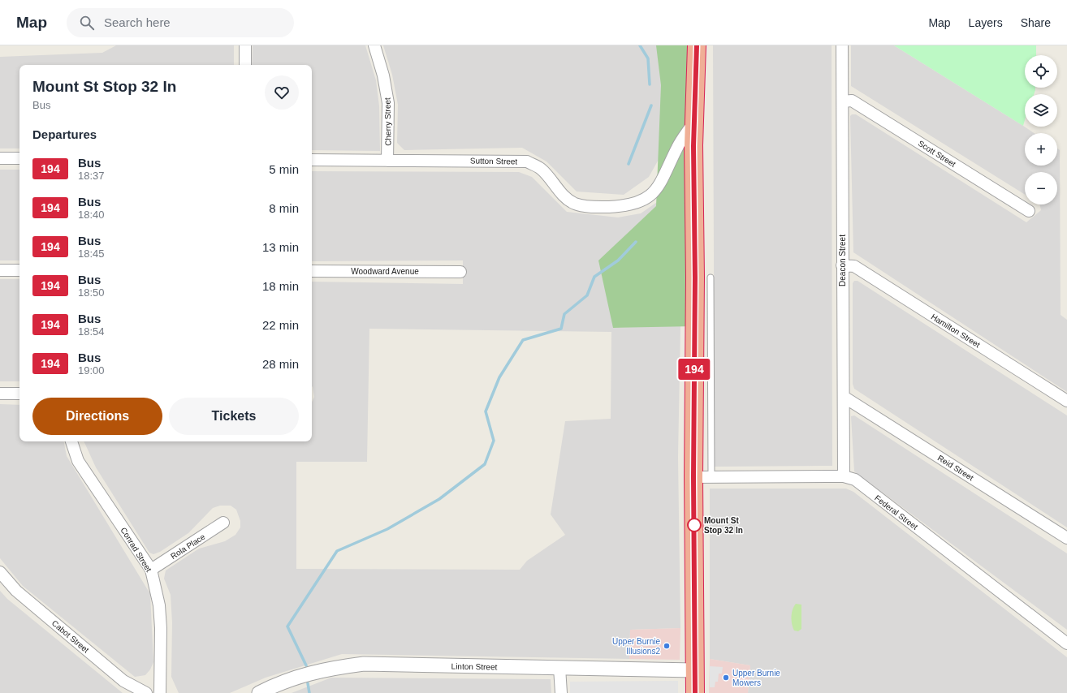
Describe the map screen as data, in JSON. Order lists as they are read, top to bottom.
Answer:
{
  "streets": {
    "street": [
      "Cherry Street",
      "Scott Street",
      "Sutton Street",
      "Deacon Street",
      "Woodward Avenue",
      "Hamilton Street",
      "Reid Street",
      "Federal Street",
      "Rola Place",
      "Conrad Street",
      "Cabot Street",
      "Linton Street"
    ]
  },
  "crossings": [
    ["Cherry Street", "Sutton Street"],
    ["Scott Street", "Deacon Street"],
    ["Deacon Street", "Hamilton Street"],
    ["Deacon Street", "Reid Street"],
    ["Deacon Street", "Federal Street"],
    ["Rola Place", "Conrad Street"]
  ],
  "places": ["Mount St Stop 32 In", "Upper Burnie Illusions2", "Upper Burnie Mowers"],
  "lines": ["bus line 194"],
  "page": {
    "header": "Map",
    "search": "Search here",
    "nav": ["Map", "Layers", "Share"],
    "on_map": "194",
    "map_buttons": ["+", "−"],
    "heading": [
      ["Mount St Stop 32 In", "Bus"],
      "Departures"
    ],
    "list": [
      {
        "mark": "194",
        "name": "Bus",
        "note": "18:37",
        "value": "5 min"
      },
      {
        "mark": "194",
        "name": "Bus",
        "note": "18:40",
        "value": "8 min"
      },
      {
        "mark": "194",
        "name": "Bus",
        "note": "18:45",
        "value": "13 min"
      },
      {
        "mark": "194",
        "name": "Bus",
        "note": "18:50",
        "value": "18 min"
      },
      {
        "mark": "194",
        "name": "Bus",
        "note": "18:54",
        "value": "22 min"
      },
      {
        "mark": "194",
        "name": "Bus",
        "note": "19:00",
        "value": "28 min"
      }
    ],
    "buttons": ["Directions", "Tickets"]
  }
}
